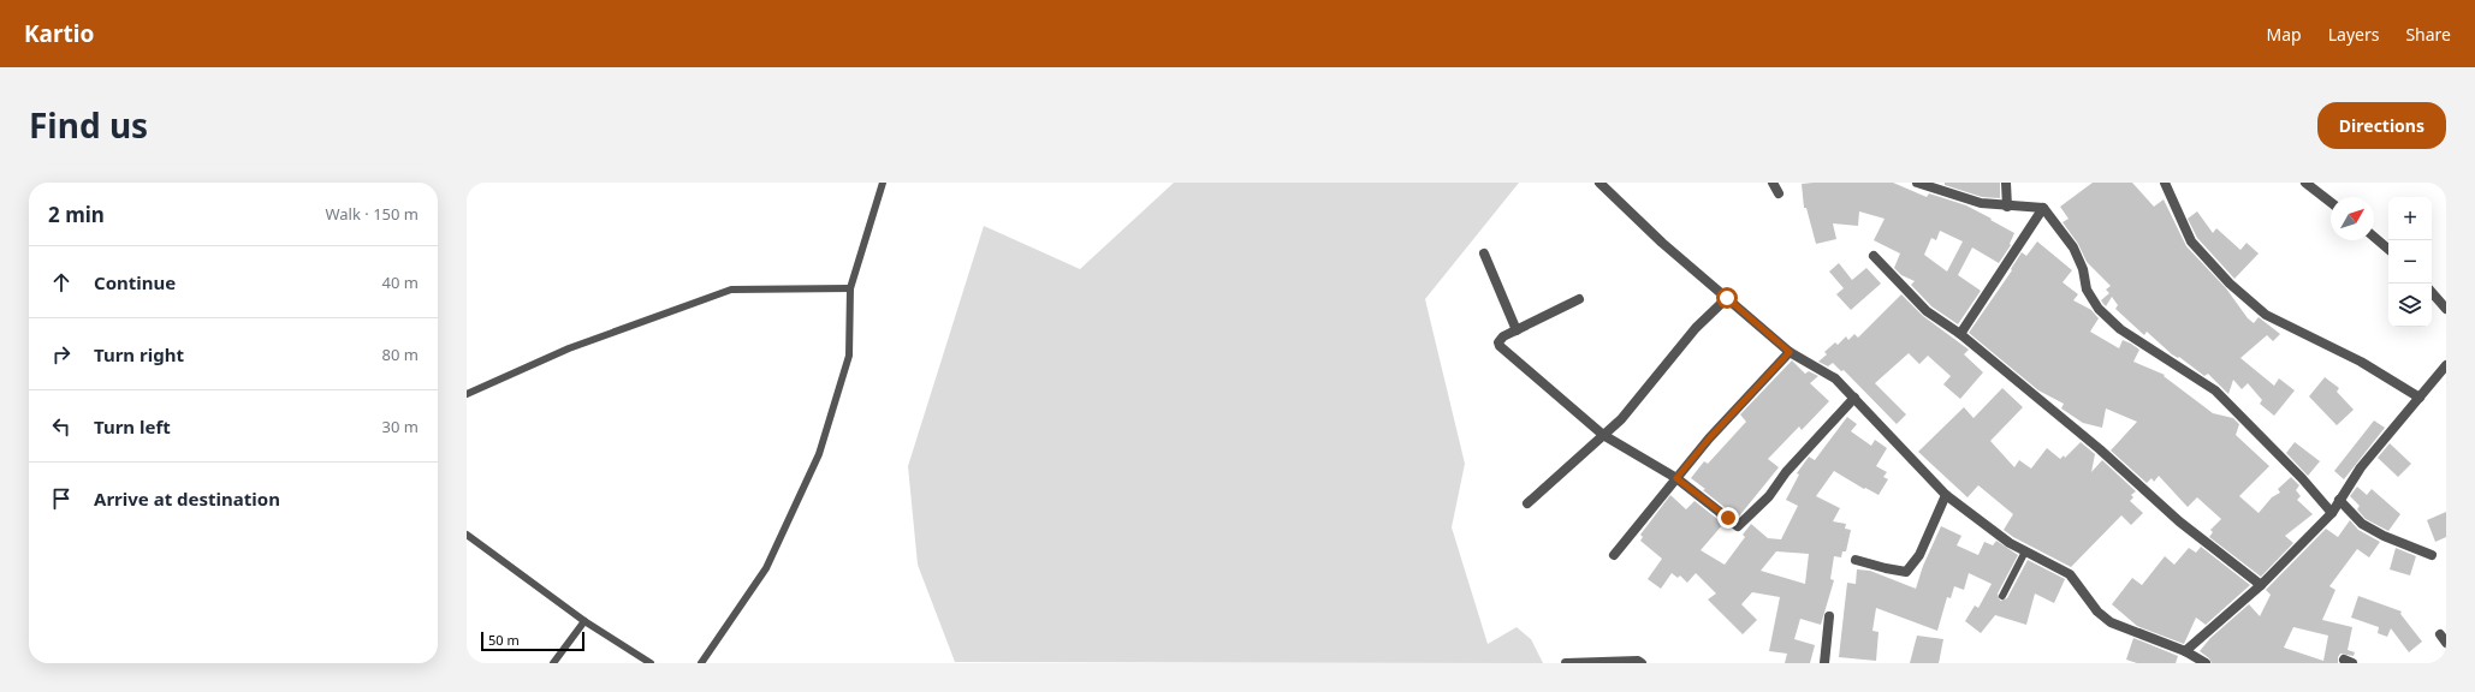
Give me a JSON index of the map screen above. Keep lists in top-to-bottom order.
{
  "scale_bar": "50 m",
  "north": "top right",
  "page": {
    "header": "Kartio",
    "nav": ["Map", "Layers", "Share"],
    "title": "Find us",
    "buttons": "Directions",
    "heading": ["2 min", "Walk · 150 m"],
    "map_buttons": ["+", "−"],
    "list": [
      ["Continue", "40 m"],
      ["Turn right", "80 m"],
      ["Turn left", "30 m"],
      "Arrive at destination"
    ],
    "scale": "50 m"
  }
}
